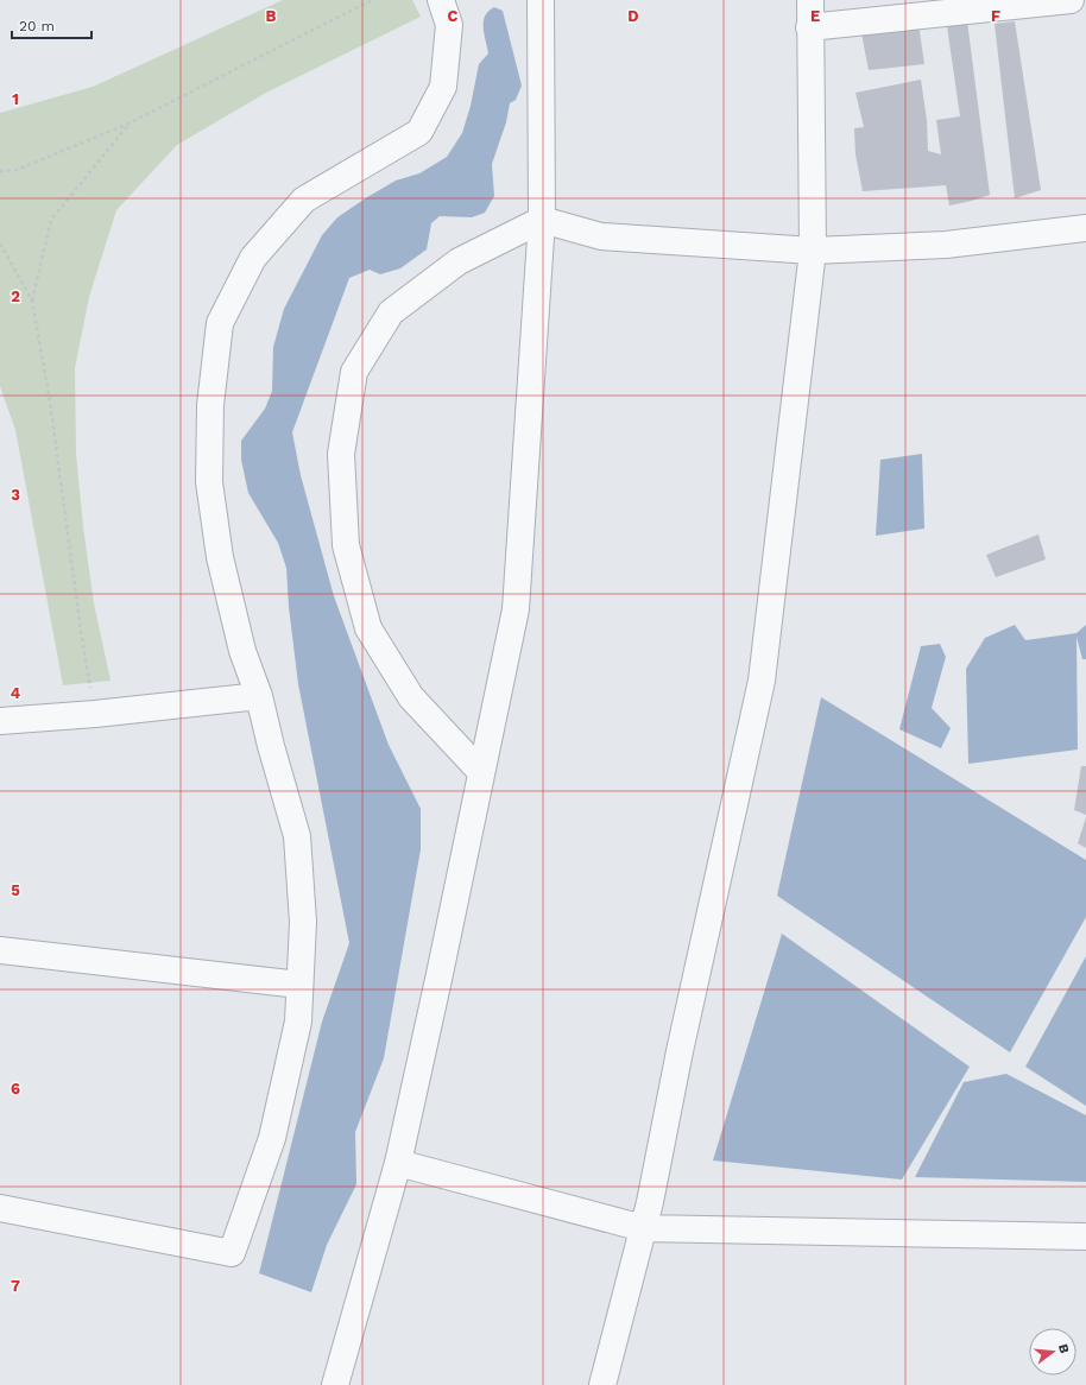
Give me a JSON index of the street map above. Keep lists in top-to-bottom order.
{
  "scale_bar": "20 m",
  "north": "right",
  "grid": {
    "columns": [
      "B",
      "C",
      "D",
      "E",
      "F"
    ],
    "rows": [
      "1",
      "2",
      "3",
      "4",
      "5",
      "6",
      "7"
    ]
  }
}
